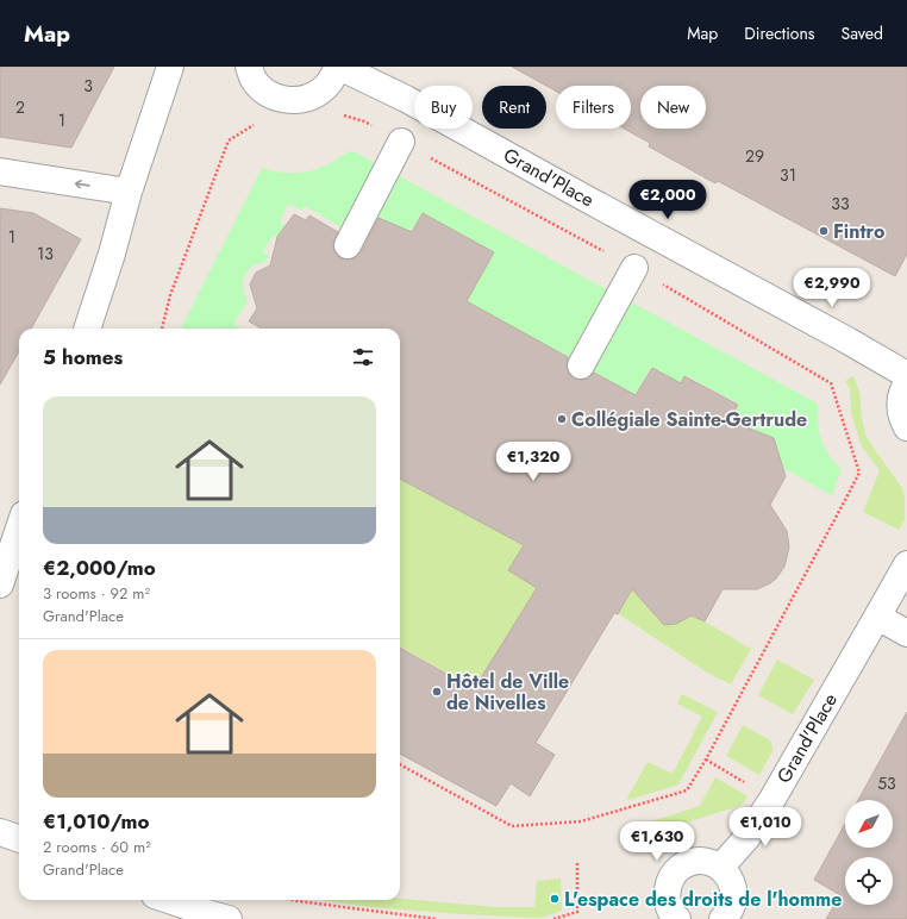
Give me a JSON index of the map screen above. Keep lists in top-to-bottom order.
{
  "streets": {
    "street": ["Grand'Place"]
  },
  "places": [
    "Fintro",
    "Collégiale Sainte-Gertrude",
    "Hôtel de Ville de Nivelles",
    "L'espace des droits de l'homme"
  ],
  "house_numbers": [
    "3",
    "2",
    "1",
    "29",
    "31",
    "33",
    "1",
    "13",
    "53"
  ],
  "north": "bottom left",
  "page": {
    "header": "Map",
    "nav": ["Map", "Directions", "Saved"],
    "chip": [
      "Buy",
      "Rent",
      "Filters",
      "New"
    ],
    "price": [
      "€2,000",
      "€2,990",
      "€1,320",
      "€1,010",
      "€1,630"
    ],
    "heading": "5 homes",
    "list": [
      {
        "name": "€2,000/mo",
        "note": "3 rooms · 92 m² · Grand'Place"
      },
      {
        "name": "€1,010/mo",
        "note": "2 rooms · 60 m² · Grand'Place"
      }
    ]
  }
}
